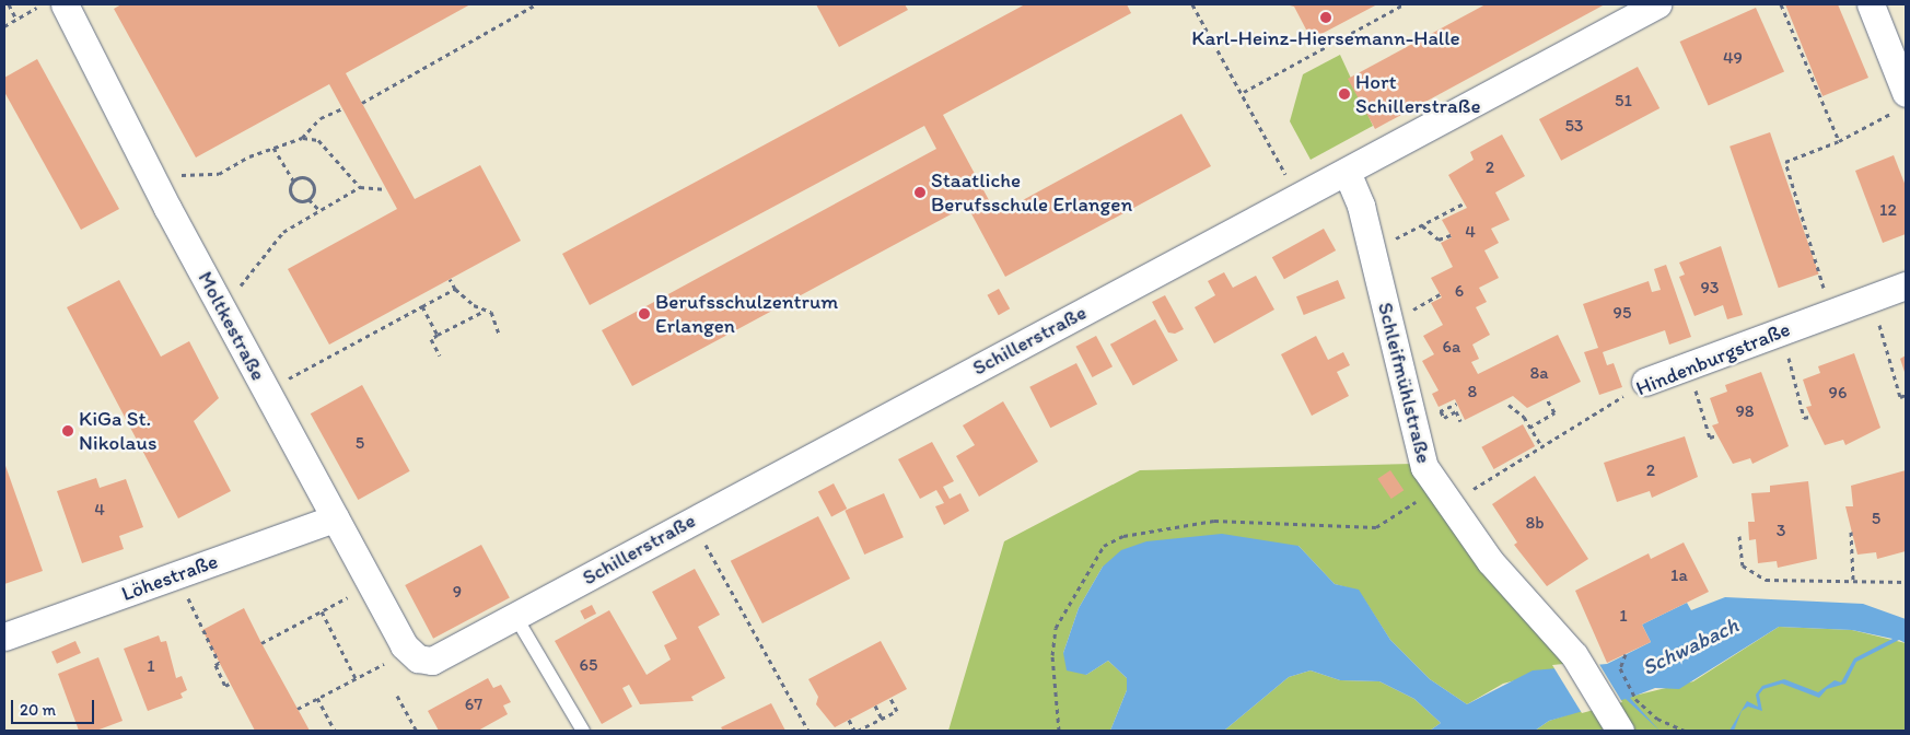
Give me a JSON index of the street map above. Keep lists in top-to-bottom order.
{
  "streets": {
    "street": [
      "Moltkestraße",
      "Schillerstraße",
      "Hindenburgstraße",
      "Schleifmühlstraße",
      "Löhestraße"
    ]
  },
  "crossings": [
    ["Moltkestraße", "Schillerstraße"],
    ["Moltkestraße", "Löhestraße"],
    ["Schillerstraße", "Schleifmühlstraße"],
    ["Hindenburgstraße", "Schleifmühlstraße"]
  ],
  "water": ["Schwabach"],
  "places": [
    "Karl-Heinz-Hiersemann-Halle",
    "Hort Schillerstraße",
    "Staatliche Berufsschule Erlangen",
    "Berufsschulzentrum Erlangen",
    "KiGa St. Nikolaus"
  ],
  "house_numbers": [
    "49",
    "51",
    "53",
    "2",
    "12",
    "4",
    "93",
    "6",
    "95",
    "6a",
    "8a",
    "8",
    "96",
    "98",
    "5",
    "2",
    "4",
    "5",
    "8b",
    "3",
    "1a",
    "9",
    "1",
    "65",
    "1",
    "67"
  ],
  "scale_bar": "20 m"
}
